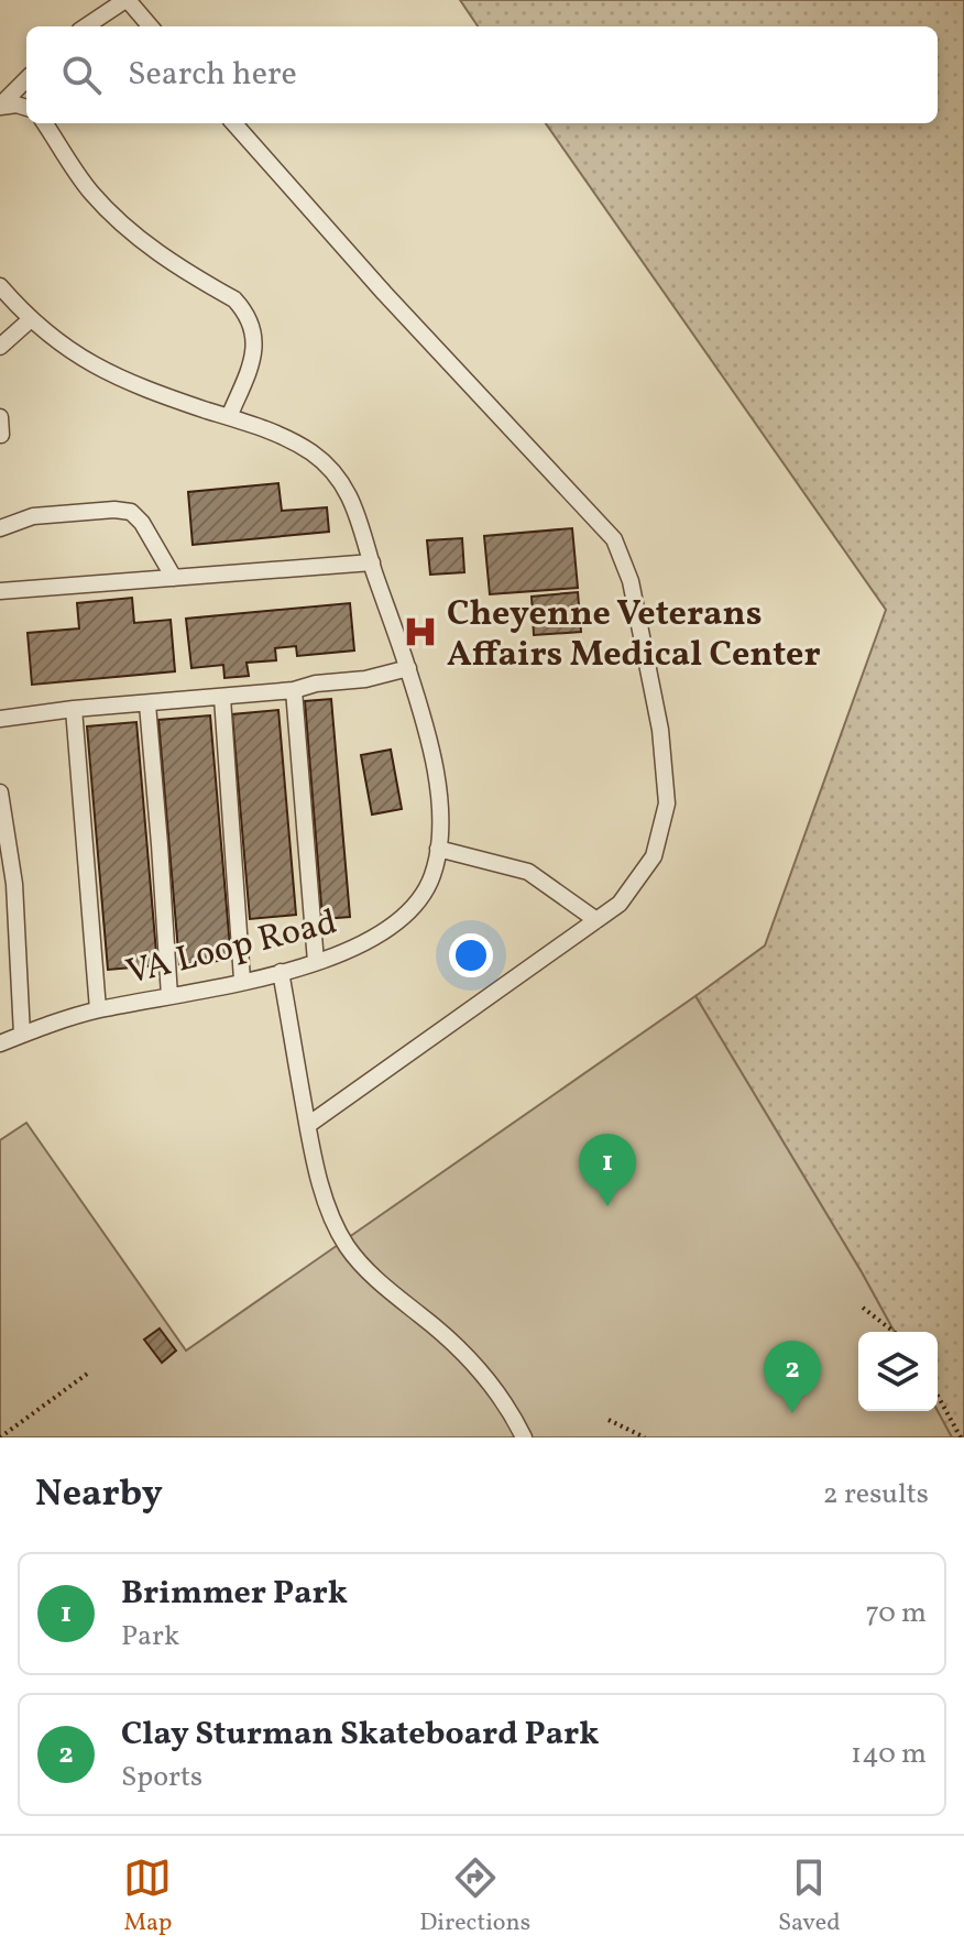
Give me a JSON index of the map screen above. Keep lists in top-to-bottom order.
{
  "streets": {
    "lane": ["VA Loop Road"]
  },
  "places": {
    "hospital": ["Cheyenne Veterans Affairs Medical Center"]
  },
  "page": {
    "search": "Search here",
    "pins": ["1", "2"],
    "heading": ["Nearby", "2 results"],
    "list": [
      {
        "mark": "1",
        "name": "Brimmer Park",
        "note": "Park",
        "value": "70 m"
      },
      {
        "mark": "2",
        "name": "Clay Sturman Skateboard Park",
        "note": "Sports",
        "value": "140 m"
      }
    ],
    "nav": ["Map", "Directions", "Saved"]
  }
}
